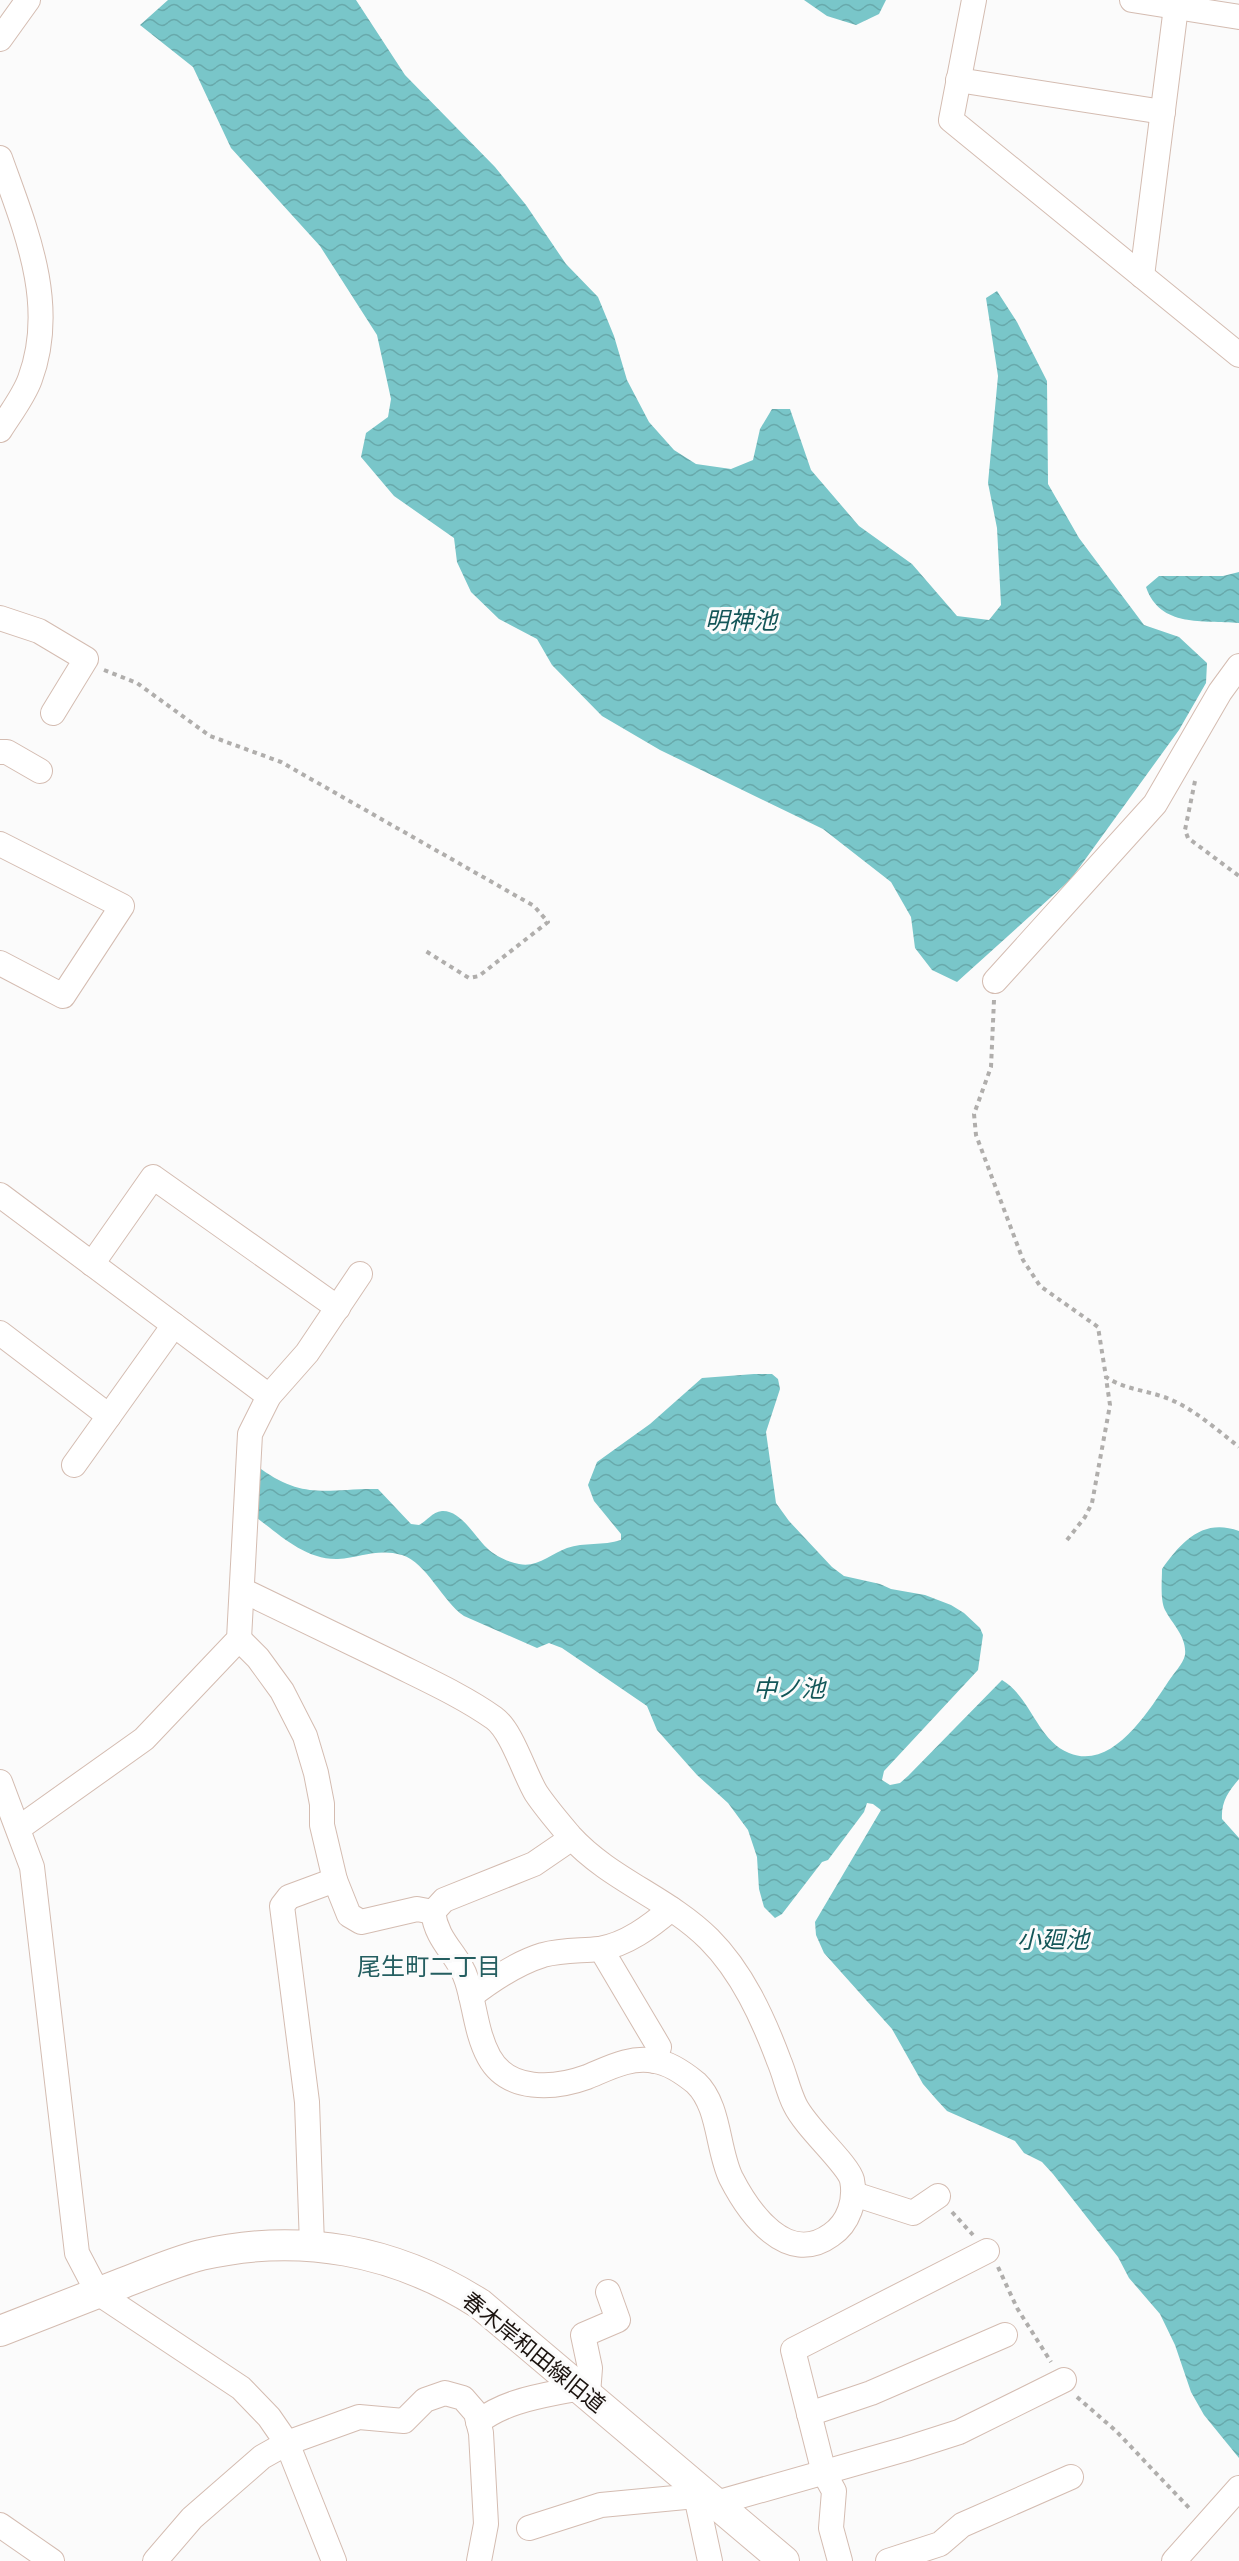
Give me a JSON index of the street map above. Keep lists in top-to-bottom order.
{
  "streets": {
    "street": ["春木岸和田線旧道"]
  },
  "districts": ["尾生町二丁目"],
  "water": ["明神池", "中ノ池", "小廻池"]
}
